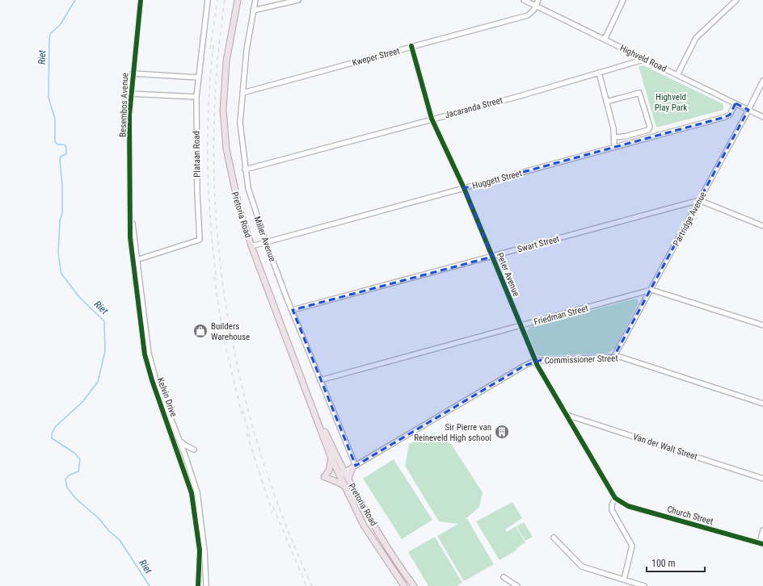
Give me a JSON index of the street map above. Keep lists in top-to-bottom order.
{
  "streets": {
    "main road": ["Pretoria Road"],
    "street": [
      "Kweper Street",
      "Highveld Road",
      "Besembos Avenue",
      "Jacaranda Street",
      "Plataan Road",
      "Huggett Street",
      "Partridge Avenue",
      "Miller Avenue",
      "Swart Street",
      "Peter Avenue",
      "Friedman Street",
      "Commissioner Street",
      "Kelvin Drive",
      "Van der Walt Street",
      "Church Street"
    ]
  },
  "crossings": [
    ["Kweper Street", "Highveld Road"],
    ["Kweper Street", "Miller Avenue"],
    ["Kweper Street", "Peter Avenue"],
    ["Highveld Road", "Jacaranda Street"],
    ["Highveld Road", "Huggett Street"],
    ["Highveld Road", "Partridge Avenue"],
    ["Besembos Avenue", "Kelvin Drive"],
    ["Jacaranda Street", "Miller Avenue"],
    ["Jacaranda Street", "Peter Avenue"],
    ["Plataan Road", "Kelvin Drive"],
    ["Huggett Street", "Pretoria Road"],
    ["Huggett Street", "Miller Avenue"],
    ["Huggett Street", "Peter Avenue"],
    ["Pretoria Road", "Commissioner Street"],
    ["Partridge Avenue", "Swart Street"],
    ["Partridge Avenue", "Friedman Street"],
    ["Partridge Avenue", "Commissioner Street"],
    ["Miller Avenue", "Swart Street"],
    ["Miller Avenue", "Friedman Street"],
    ["Miller Avenue", "Commissioner Street"],
    ["Swart Street", "Peter Avenue"],
    ["Peter Avenue", "Friedman Street"],
    ["Peter Avenue", "Commissioner Street"],
    ["Peter Avenue", "Van der Walt Street"],
    ["Peter Avenue", "Church Street"]
  ],
  "water": ["Riet"],
  "parks": ["Highveld Play Park"],
  "places": {
    "shop": ["Builders Warehouse"],
    "building": ["Sir Pierre van Reineveld High school"]
  },
  "scale_bar": "100 m"
}
